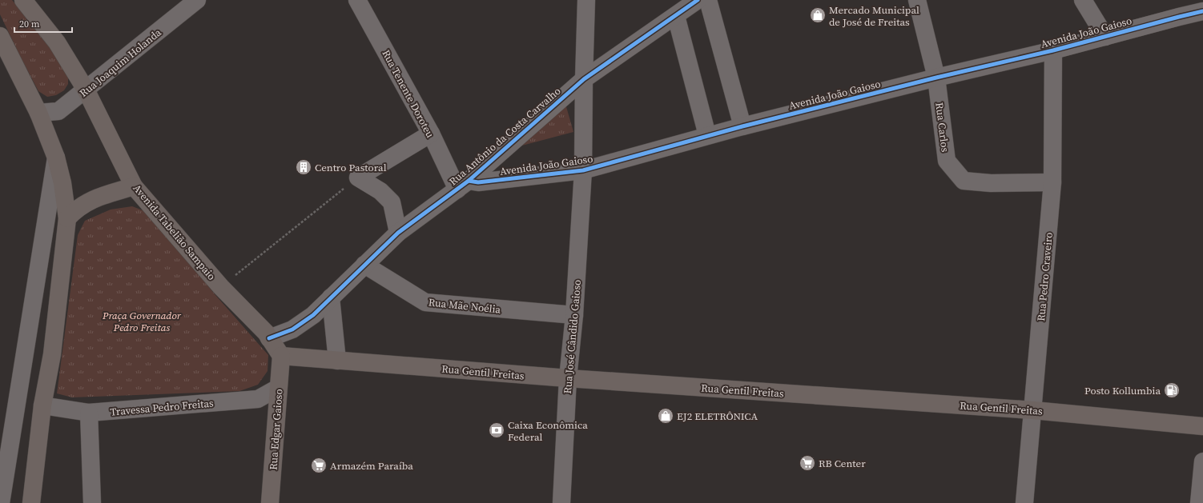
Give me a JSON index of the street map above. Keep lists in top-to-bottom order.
{
  "streets": {
    "main road": ["Avenida Tabelião Sampaio", "Rua Gentil Freitas", "Rua Edgar Gaioso"],
    "street": [
      "Avenida João Gaioso",
      "Rua Joaquim Holanda",
      "Rua Tenente Doroteu",
      "Rua Carlos",
      "Rua Antônio da Costa Carvalho",
      "Rua Pedro Craveiro",
      "Rua Mãe Noélia",
      "Rua José Cândido Gaioso",
      "Travessa Pedro Freitas"
    ]
  },
  "crossings": [
    ["Avenida João Gaioso", "Rua Tenente Doroteu"],
    ["Avenida João Gaioso", "Rua Carlos"],
    ["Avenida João Gaioso", "Rua Antônio da Costa Carvalho"],
    ["Avenida João Gaioso", "Rua Pedro Craveiro"],
    ["Avenida João Gaioso", "Rua José Cândido Gaioso"],
    ["Rua Joaquim Holanda", "Avenida Tabelião Sampaio"],
    ["Rua Tenente Doroteu", "Rua Antônio da Costa Carvalho"],
    ["Rua Carlos", "Rua Pedro Craveiro"],
    ["Rua Antônio da Costa Carvalho", "Avenida Tabelião Sampaio"],
    ["Rua Antônio da Costa Carvalho", "Rua Mãe Noélia"],
    ["Rua Antônio da Costa Carvalho", "Rua José Cândido Gaioso"],
    ["Avenida Tabelião Sampaio", "Rua Gentil Freitas"],
    ["Avenida Tabelião Sampaio", "Rua Edgar Gaioso"],
    ["Rua Pedro Craveiro", "Rua Gentil Freitas"],
    ["Rua Mãe Noélia", "Rua José Cândido Gaioso"],
    ["Rua José Cândido Gaioso", "Rua Gentil Freitas"],
    ["Rua Gentil Freitas", "Rua Edgar Gaioso"],
    ["Travessa Pedro Freitas", "Rua Edgar Gaioso"]
  ],
  "parks": ["Praça Governador Pedro Freitas"],
  "places": {
    "shop": ["Mercado Municipal de José de Freitas", "EJ2 ELETRÔNICA"],
    "building": ["Centro Pastoral"],
    "fuel station": ["Posto Kollumbia"],
    "bank": ["Caixa Econômica Federal"],
    "supermarket": ["RB Center", "Armazém Paraíba"]
  },
  "scale_bar": "20 m"
}
